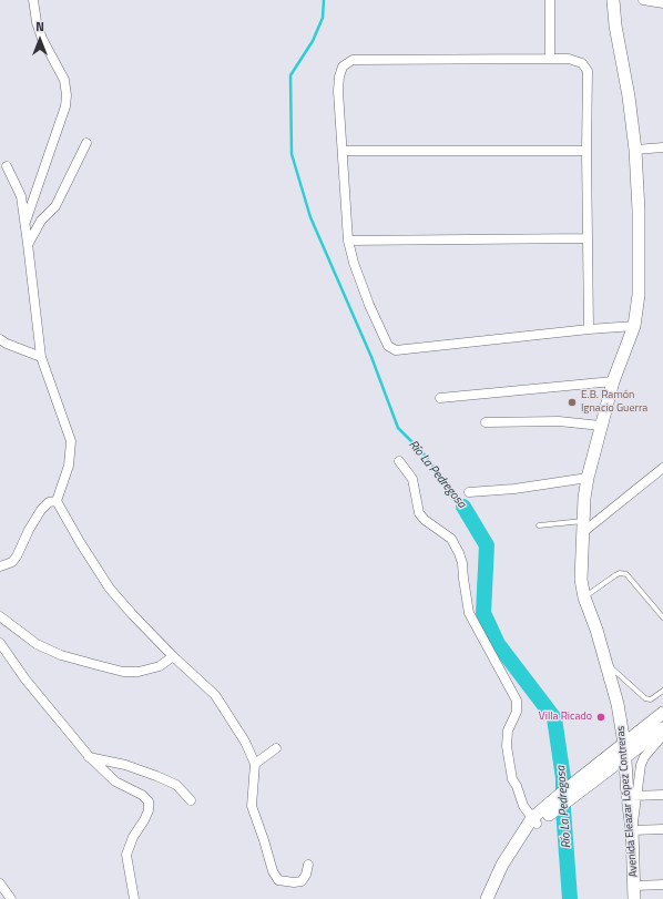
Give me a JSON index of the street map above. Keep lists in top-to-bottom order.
{
  "streets": {
    "street": ["Avenida Eleazar López Contreras"]
  },
  "water": ["Río La Pedregosa"],
  "places": ["E.B. Ramón Ignacio Guerra", "Villa Ricado"],
  "north": "top"
}
